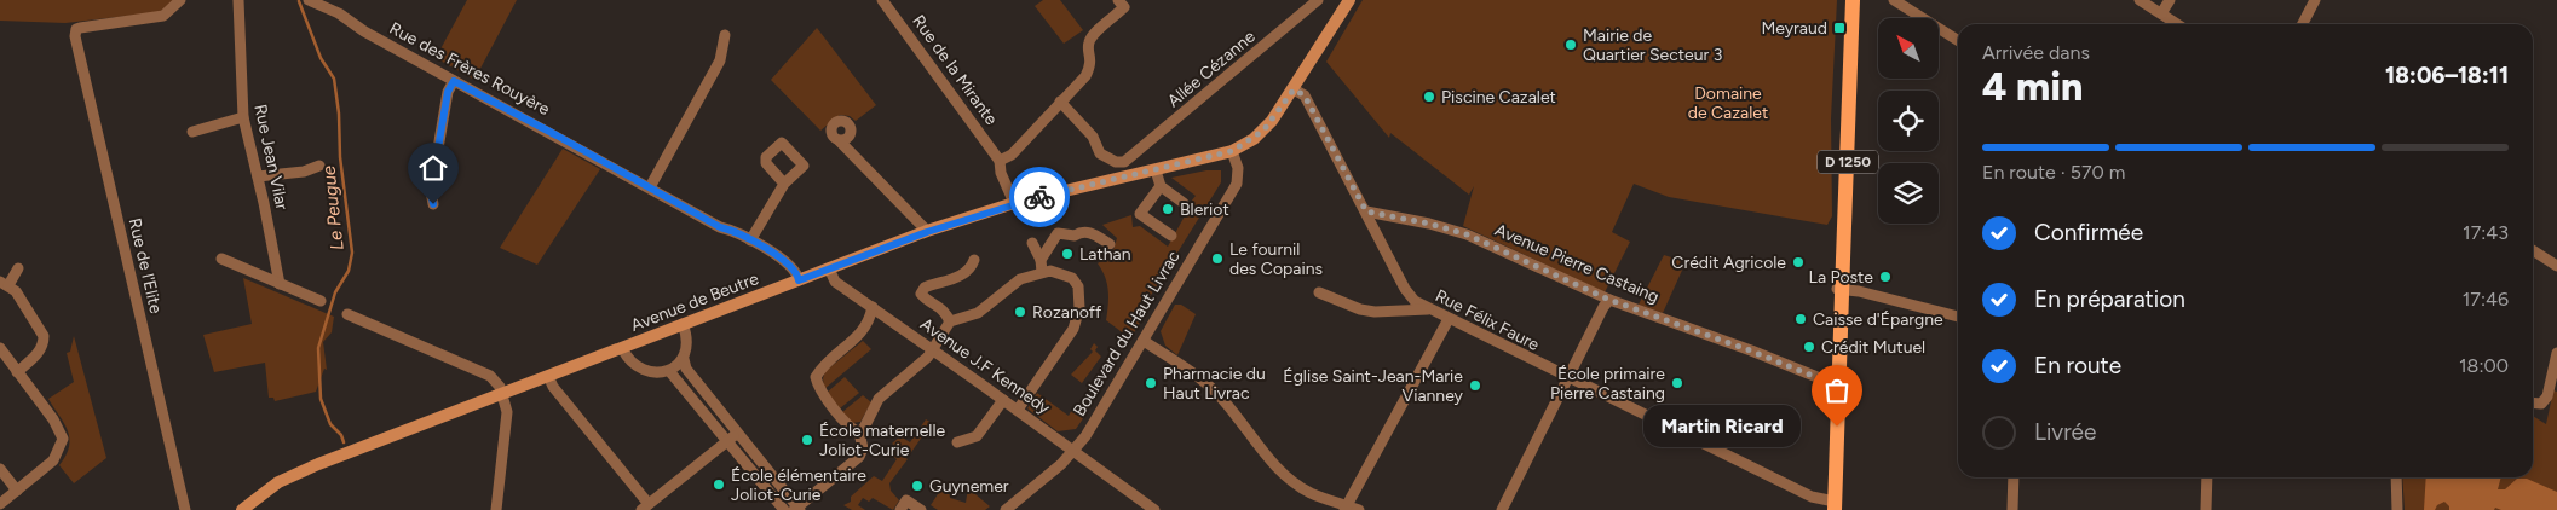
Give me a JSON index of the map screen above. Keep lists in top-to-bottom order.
{
  "streets": {
    "main road": ["D 1250"],
    "street": [
      "Rue des Frères Rouyère",
      "Allée Cézanne",
      "Rue de la Mirante",
      "Rue Jean Vilar",
      "Avenue Pierre Castaing",
      "Rue de l'Elite",
      "Avenue de Beutre",
      "Rue Félix Faure",
      "Boulevard du Haut Livrac",
      "Avenue J.F Kennedy"
    ]
  },
  "crossings": [
    ["Rue des Frères Rouyère", "Avenue de Beutre"],
    ["Rue de la Mirante", "Avenue de Beutre"],
    ["D 1250", "Avenue Pierre Castaing"],
    ["D 1250", "Rue Félix Faure"],
    ["Avenue Pierre Castaing", "Rue Félix Faure"],
    ["Avenue de Beutre", "Rue Félix Faure"],
    ["Avenue de Beutre", "Boulevard du Haut Livrac"],
    ["Avenue de Beutre", "Avenue J.F Kennedy"],
    ["Boulevard du Haut Livrac", "Avenue J.F Kennedy"]
  ],
  "water": ["Le Peugue"],
  "parks": ["Domaine de Cazalet"],
  "places": {
    "transit": ["Meyraud"],
    "other": [
      "Mairie de Quartier Secteur 3",
      "Piscine Cazalet",
      "Bleriot",
      "Lathan",
      "Le fournil des Copains",
      "Crédit Agricole",
      "La Poste",
      "Rozanoff",
      "Caisse d'Épargne",
      "Crédit Mutuel",
      "Pharmacie du Haut Livrac",
      "École primaire Pierre Castaing",
      "Église Saint-Jean-Marie Vianney",
      "Martin Ricard",
      "École maternelle Joliot-Curie",
      "École élémentaire Joliot-Curie",
      "Guynemer"
    ]
  },
  "north": "top left",
  "page": {
    "heading": ["4 min", "Arrivée dans", "18:06–18:11"],
    "bar": "En route · 570 m",
    "list": [
      ["Confirmée", "17:43"],
      ["En préparation", "17:46"],
      ["En route", "18:00"],
      "Livrée"
    ],
    "bubble": "Martin Ricard"
  }
}
